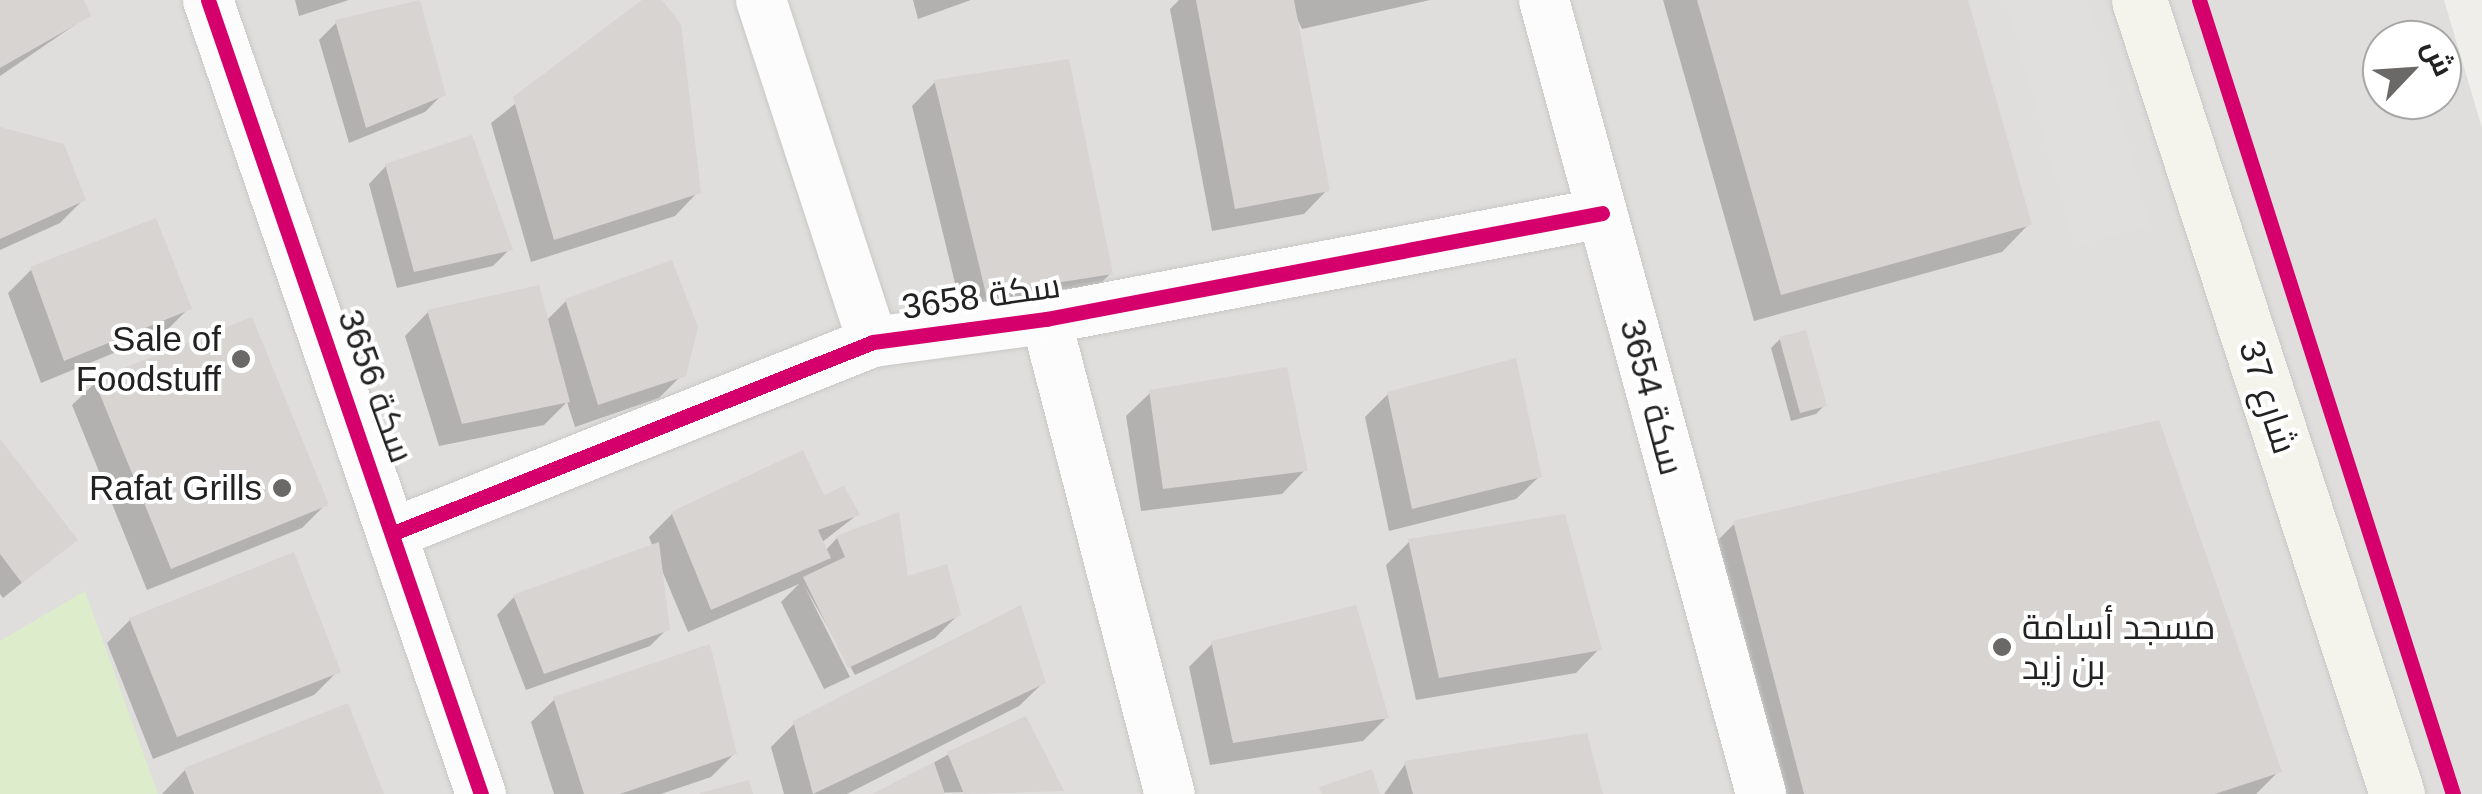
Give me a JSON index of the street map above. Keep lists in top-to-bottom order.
{
  "streets": {
    "street": [
      "سكة 3658",
      "سكة 3656",
      "سكة 3654",
      "شارع 37"
    ]
  },
  "crossings": [
    ["سكة 3658", "سكة 3656"],
    ["سكة 3658", "سكة 3654"]
  ],
  "places": ["Sale of Foodstuff", "Rafat Grills", "مسجد أسامة بن زيد"],
  "north": "top right"
}
